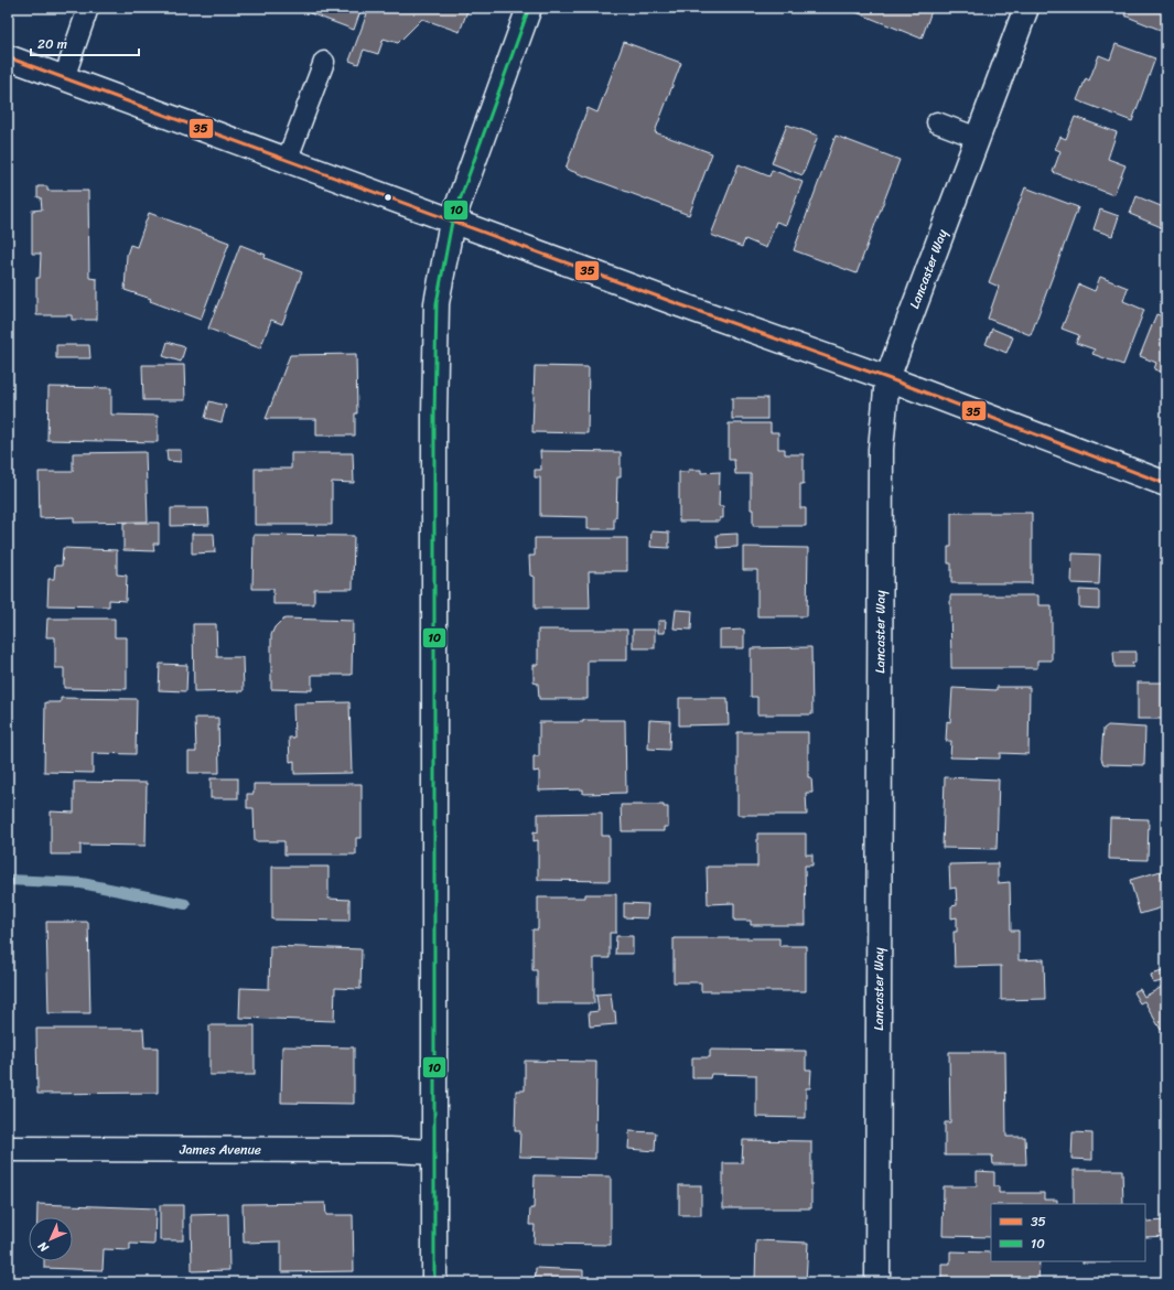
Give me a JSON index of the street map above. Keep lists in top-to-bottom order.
{
  "streets": {
    "main road": ["Lancaster Way", "James Avenue"]
  },
  "lines": ["transit line 10", "transit line 35"],
  "legend": ["35", "10"],
  "scale_bar": "20 m",
  "north": "bottom left"
}
